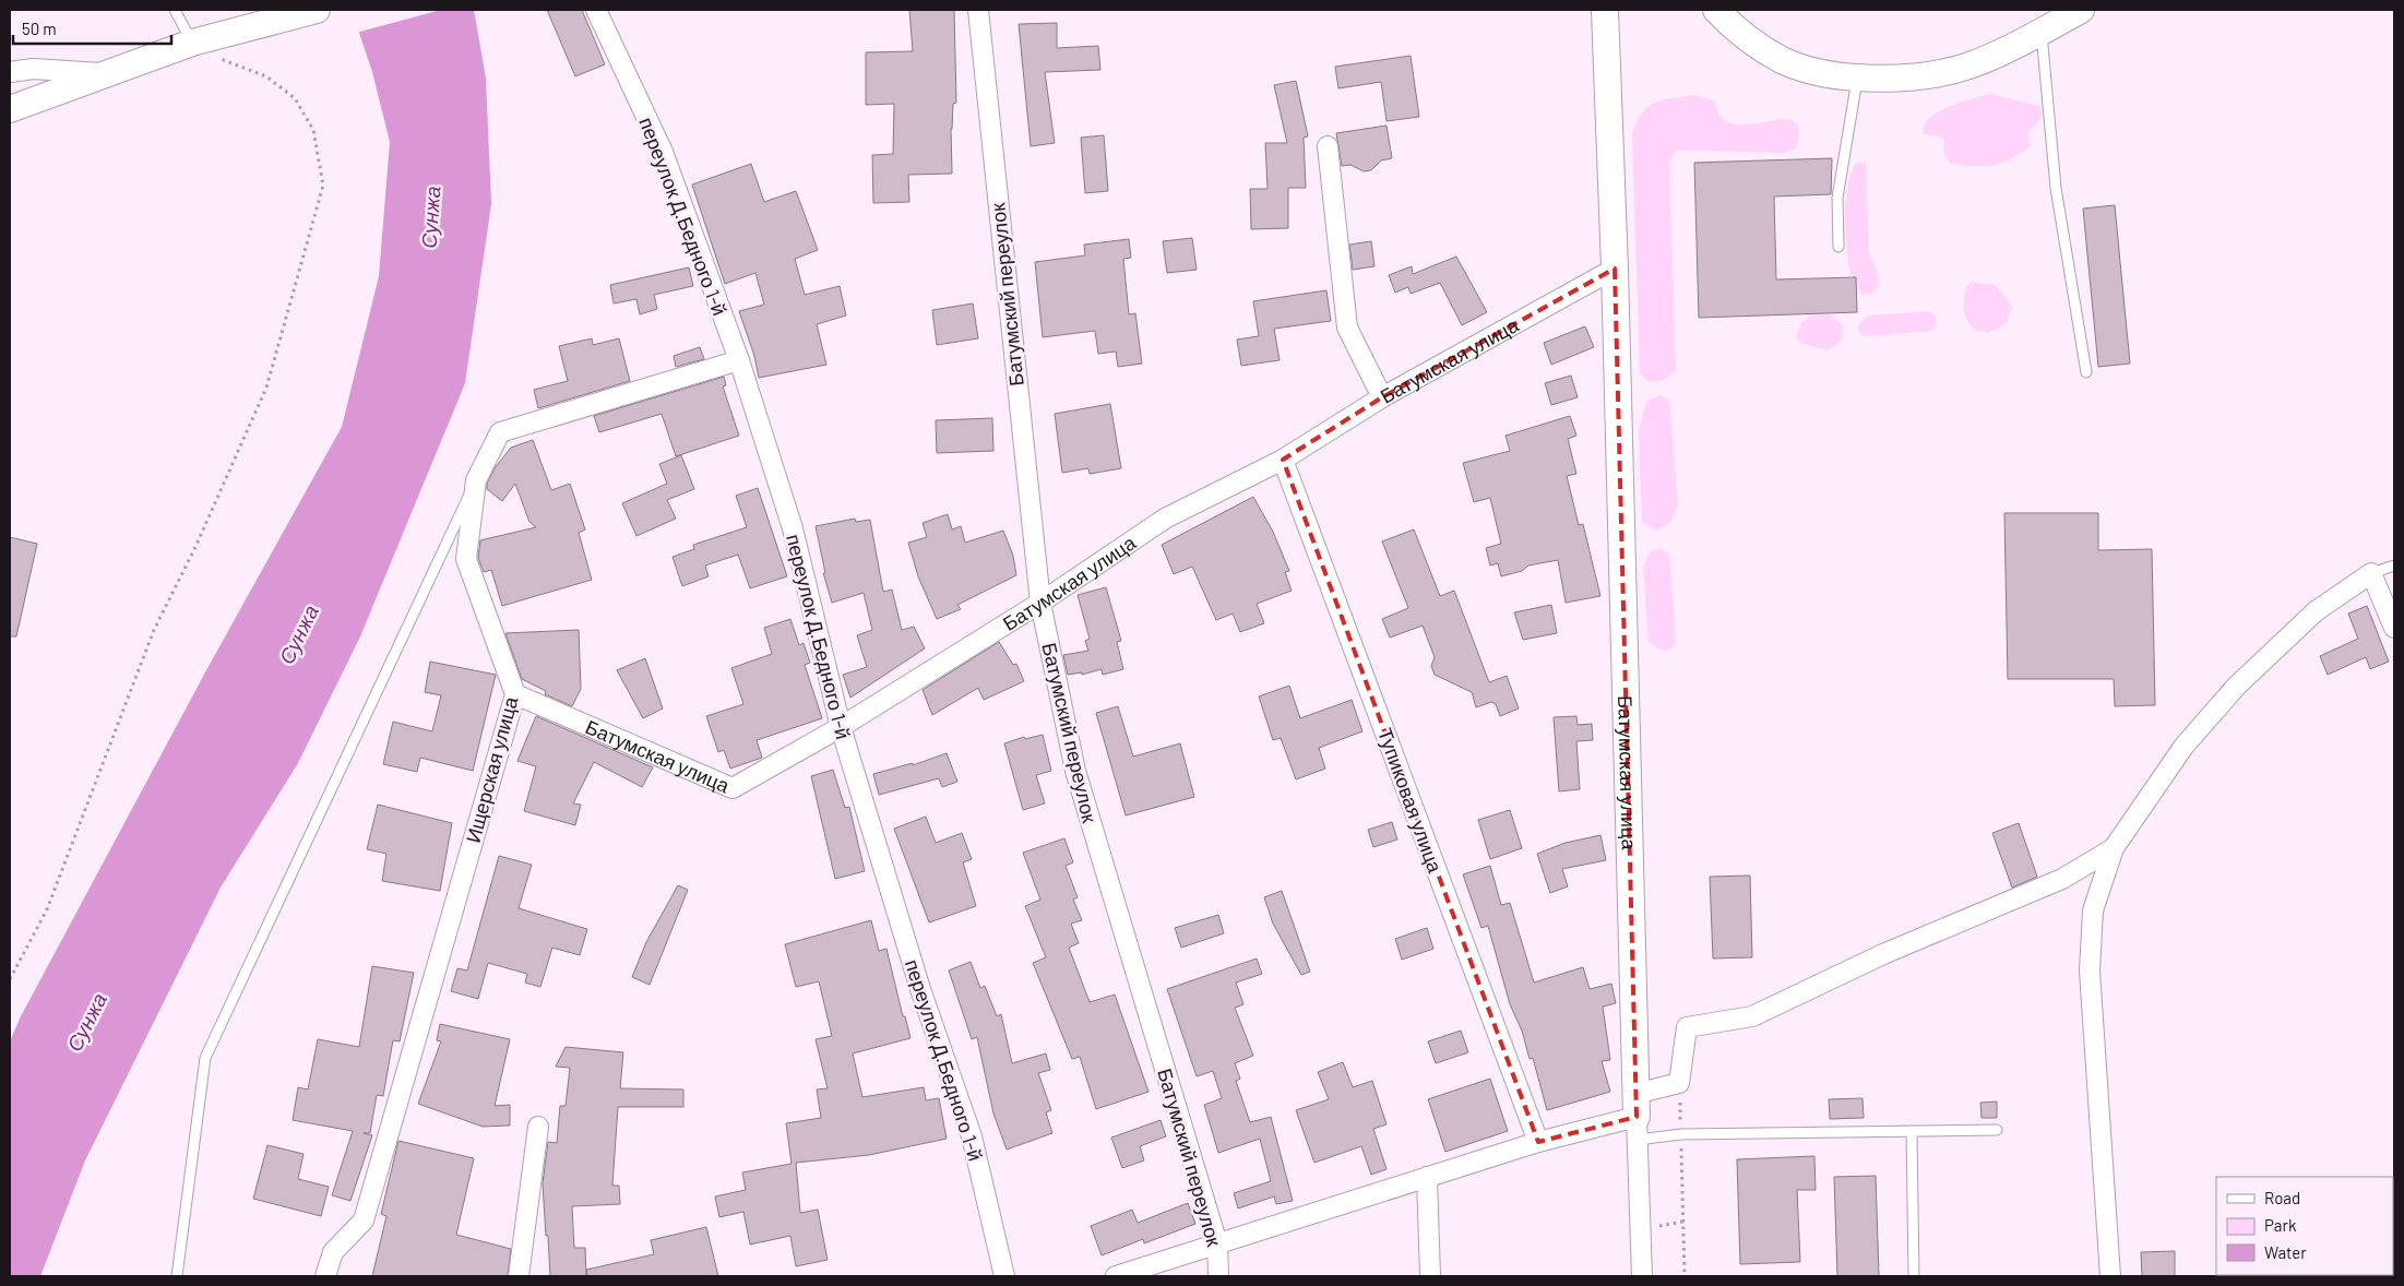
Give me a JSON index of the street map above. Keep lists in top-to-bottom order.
{
  "streets": {
    "street": [
      "переулок Д.Бедного 1-й",
      "Батумский переулок",
      "Батумская улица",
      "Ищерская улица",
      "Тупиковая улица"
    ]
  },
  "crossings": [
    ["переулок Д.Бедного 1-й", "Батумская улица"],
    ["переулок Д.Бедного 1-й", "Ищерская улица"],
    ["Батумский переулок", "Батумская улица"],
    ["Батумская улица", "Ищерская улица"],
    ["Батумская улица", "Тупиковая улица"]
  ],
  "water": ["Сунжа"],
  "legend": ["Road", "Park", "Water"],
  "scale_bar": "50 m"
}
